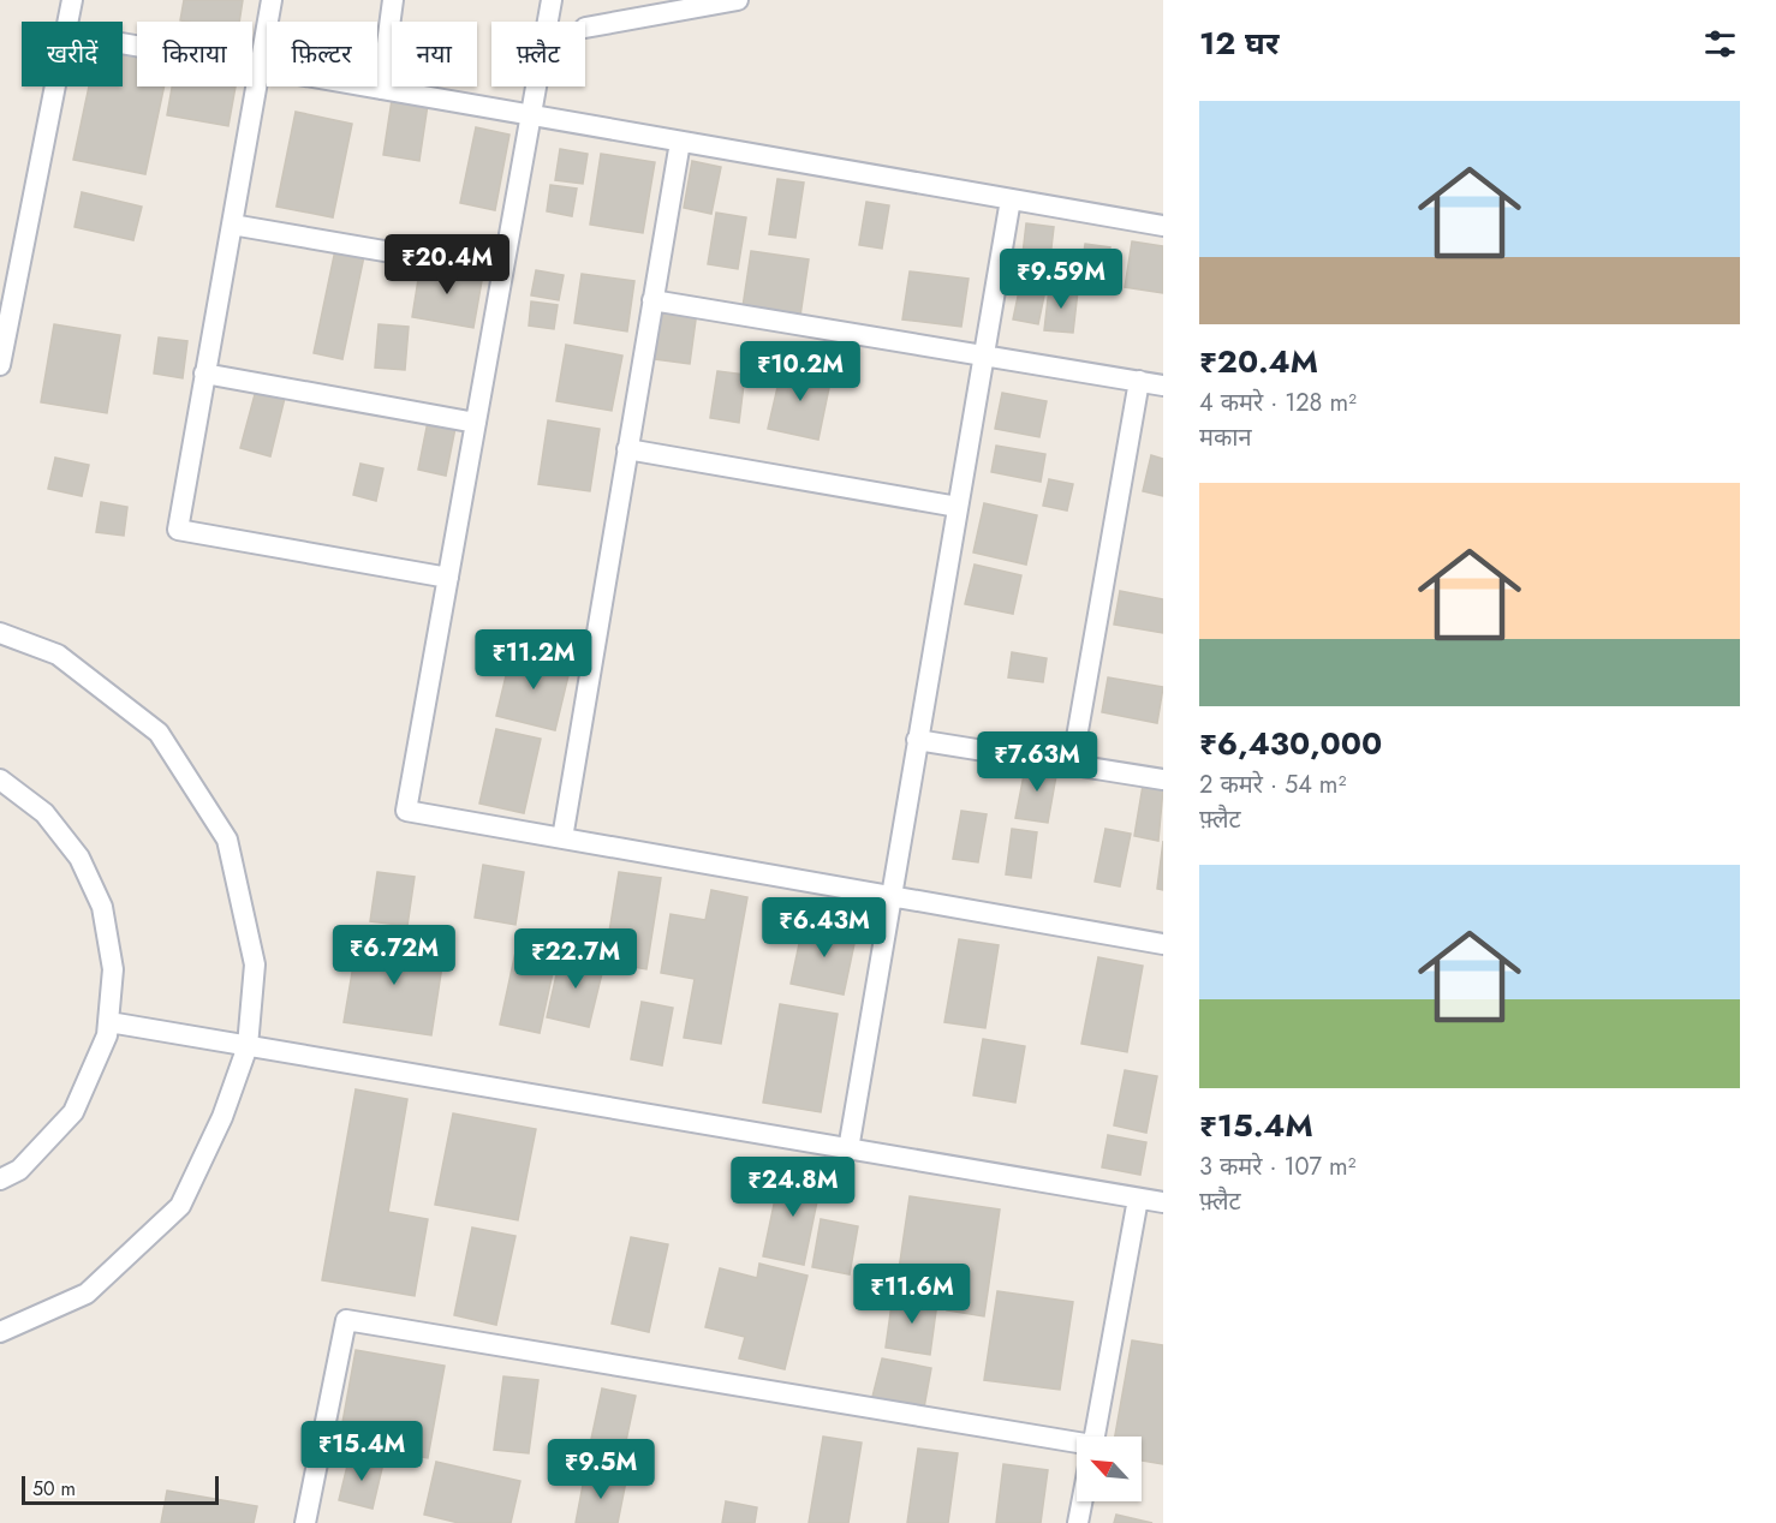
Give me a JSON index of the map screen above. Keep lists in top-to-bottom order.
{
  "scale_bar": "50 m",
  "north": "top left",
  "page": {
    "heading": "12 घर",
    "chip": [
      "खरीदें",
      "किराया",
      "फ़िल्टर",
      "नया",
      "फ़्लैट"
    ],
    "list": [
      {
        "name": "₹20.4M",
        "note": "4 कमरे · 128 m² · मकान"
      },
      {
        "name": "₹6,430,000",
        "note": "2 कमरे · 54 m² · फ़्लैट"
      },
      {
        "name": "₹15.4M",
        "note": "3 कमरे · 107 m² · फ़्लैट"
      }
    ],
    "price": [
      "₹20.4M",
      "₹9.59M",
      "₹10.2M",
      "₹11.2M",
      "₹7.63M",
      "₹6.43M",
      "₹6.72M",
      "₹22.7M",
      "₹24.8M",
      "₹11.6M",
      "₹15.4M",
      "₹9.5M"
    ],
    "scale": "50 m"
  }
}
